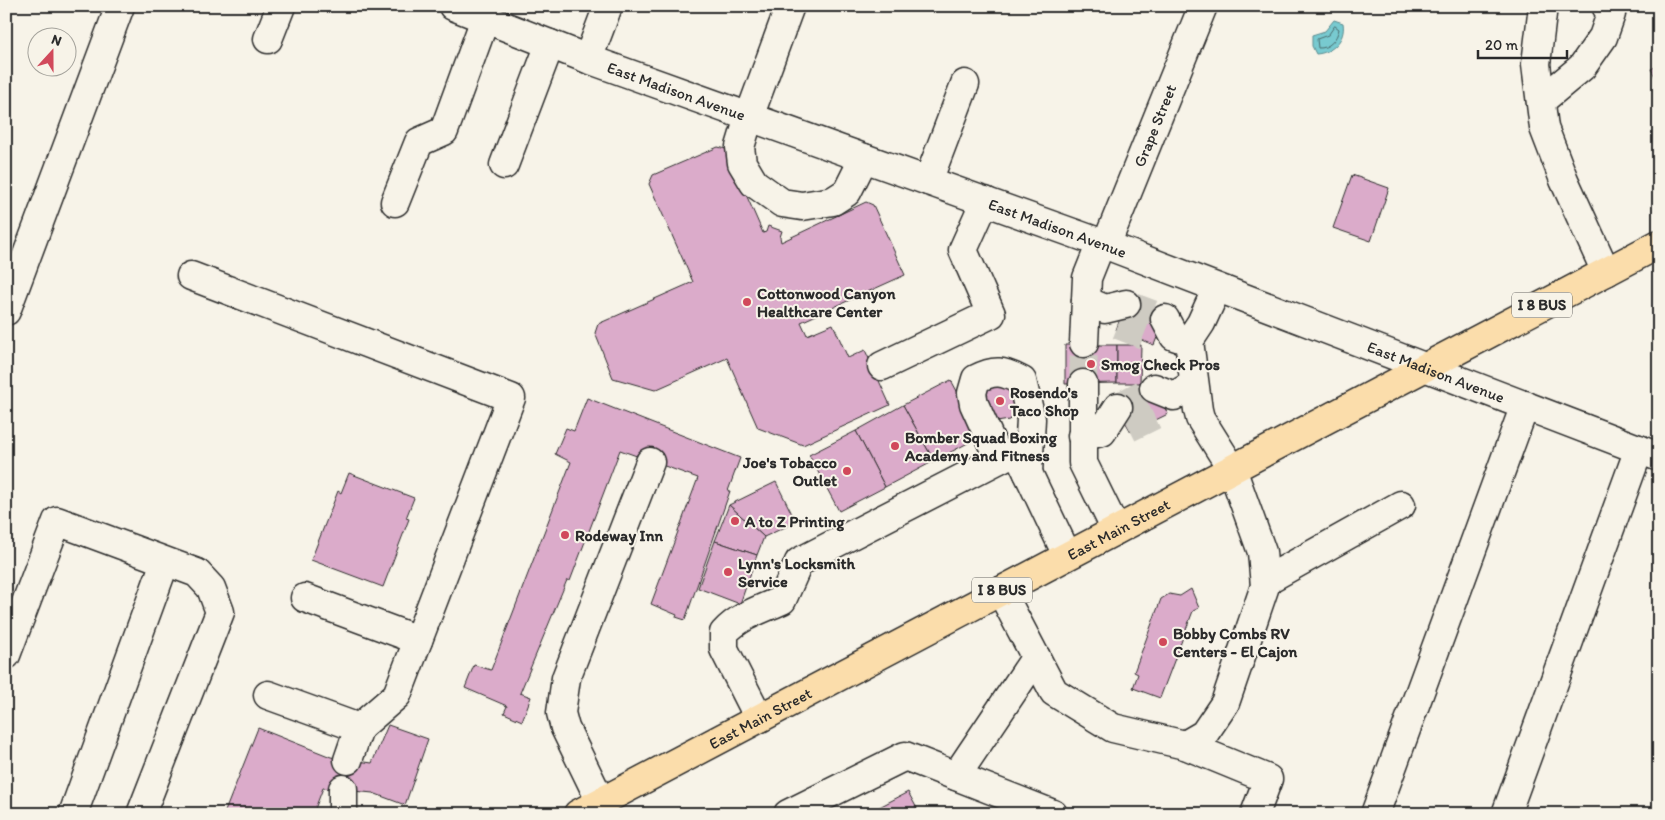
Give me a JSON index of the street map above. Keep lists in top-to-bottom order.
{
  "streets": {
    "main road": ["I 8 BUS", "East Main Street"],
    "street": ["East Madison Avenue", "Grape Street"]
  },
  "crossings": [
    ["East Madison Avenue", "Grape Street"],
    ["East Madison Avenue", "East Main Street"]
  ],
  "places": [
    "Cottonwood Canyon Healthcare Center",
    "Smog Check Pros",
    "Rosendo's Taco Shop",
    "Bomber Squad Boxing Academy and Fitness",
    "Joe's Tobacco Outlet",
    "A to Z Printing",
    "Rodeway Inn",
    "Lynn's Locksmith Service",
    "Bobby Combs RV Centers - El Cajon"
  ],
  "scale_bar": "20 m",
  "north": "top"
}
